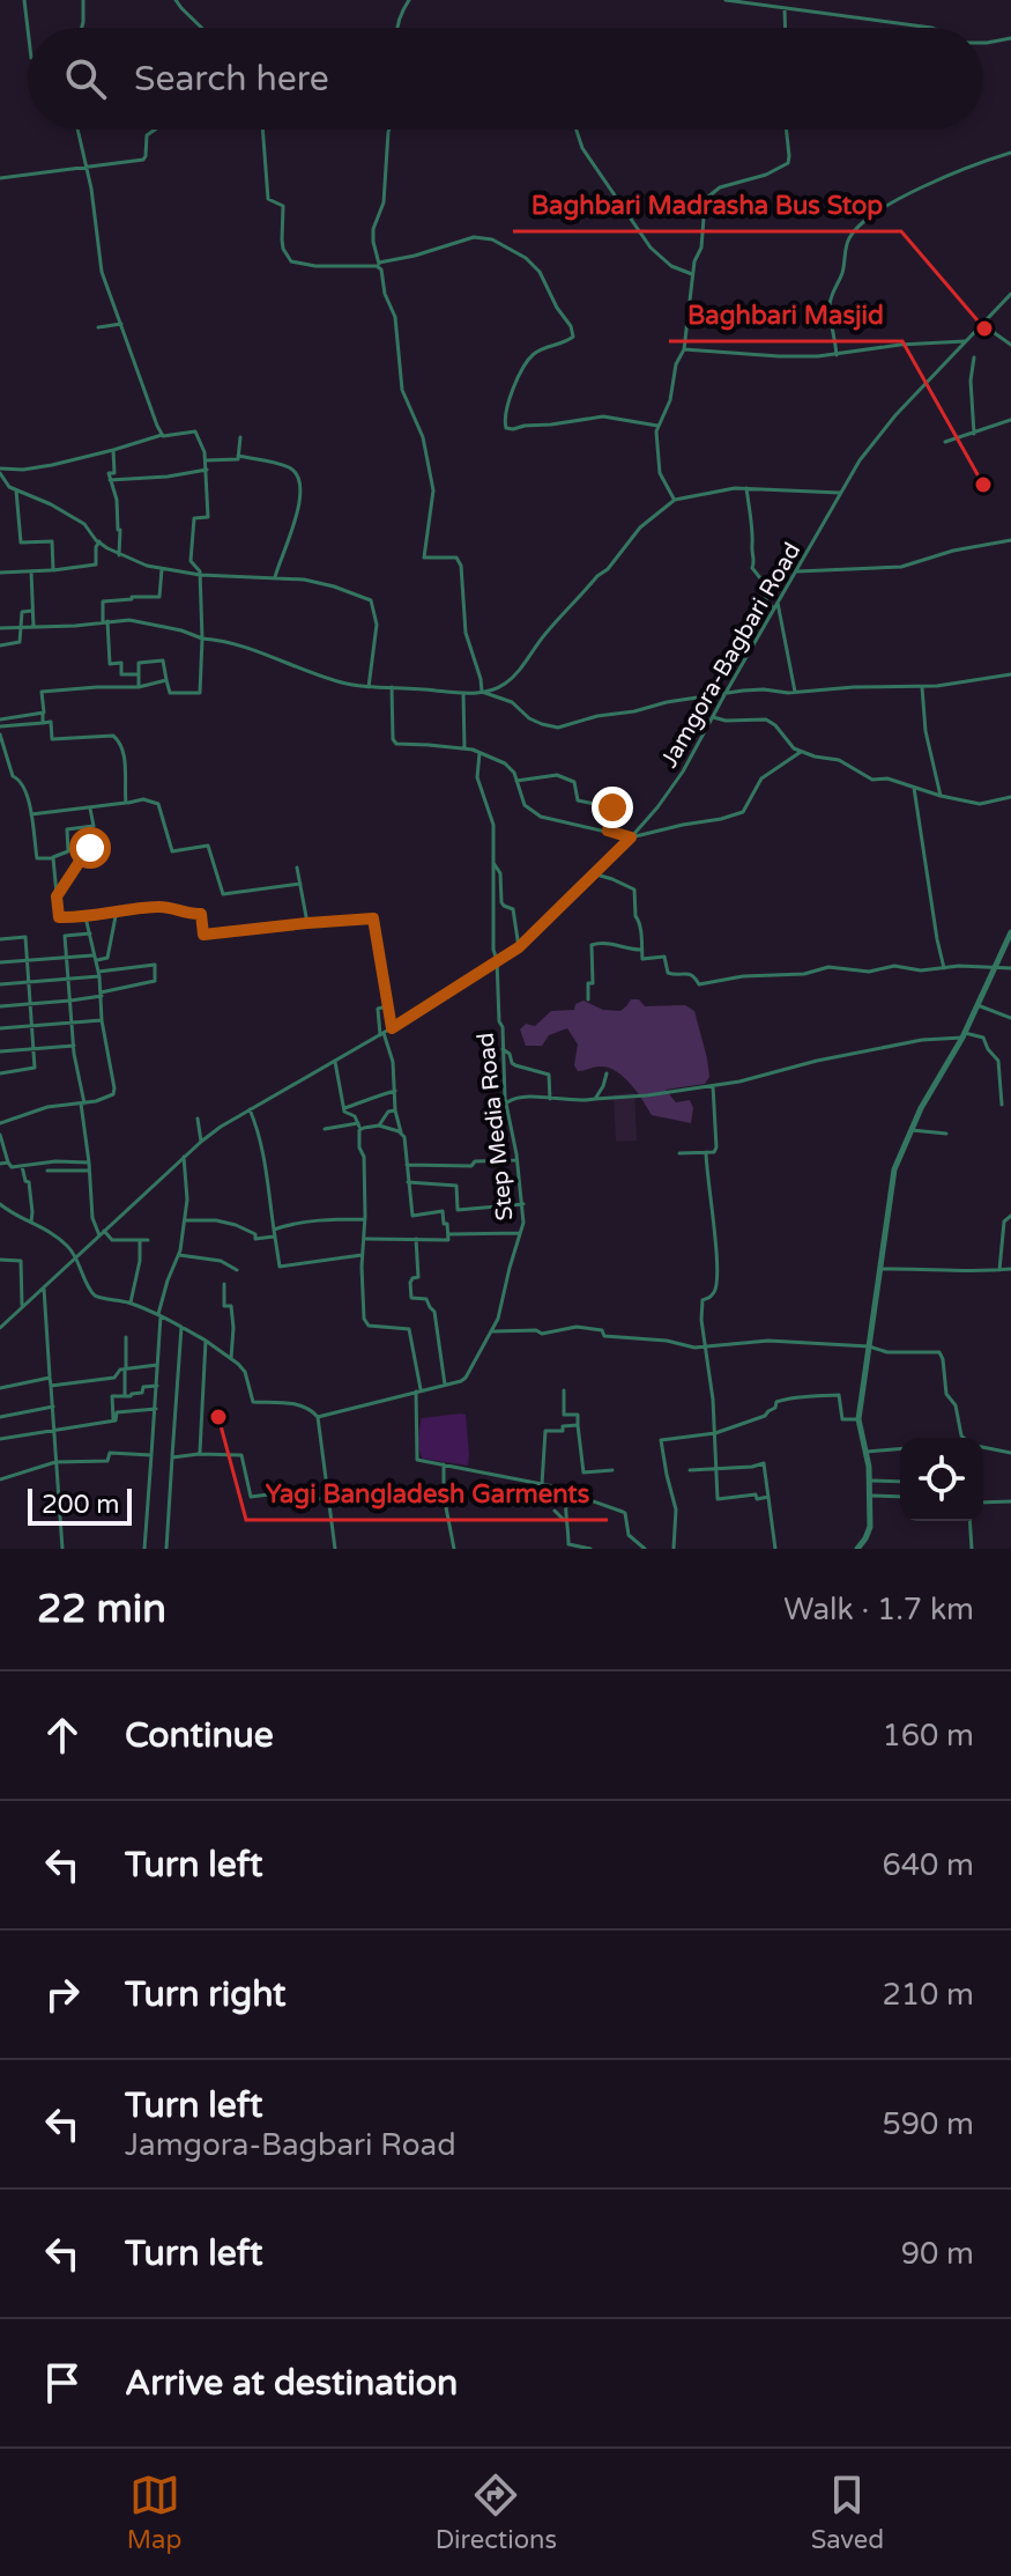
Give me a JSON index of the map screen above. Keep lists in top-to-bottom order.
{
  "streets": {
    "street": ["Jamgora-Bagbari Road", "Step Media Road"]
  },
  "crossings": [
    ["Jamgora-Bagbari Road", "Step Media Road"]
  ],
  "places": ["Baghbari Madrasha Bus Stop", "Baghbari Masjid", "Yagi Bangladesh Garments"],
  "scale_bar": "200 m",
  "page": {
    "search": "Search here",
    "scale": "200 m",
    "heading": ["22 min", "Walk · 1.7 km"],
    "list": [
      ["Continue", "160 m"],
      ["Turn left", "640 m"],
      ["Turn right", "210 m"],
      ["Turn left", "Jamgora-Bagbari Road", "590 m"],
      ["Turn left", "90 m"],
      "Arrive at destination"
    ],
    "nav": ["Map", "Directions", "Saved"]
  }
}
